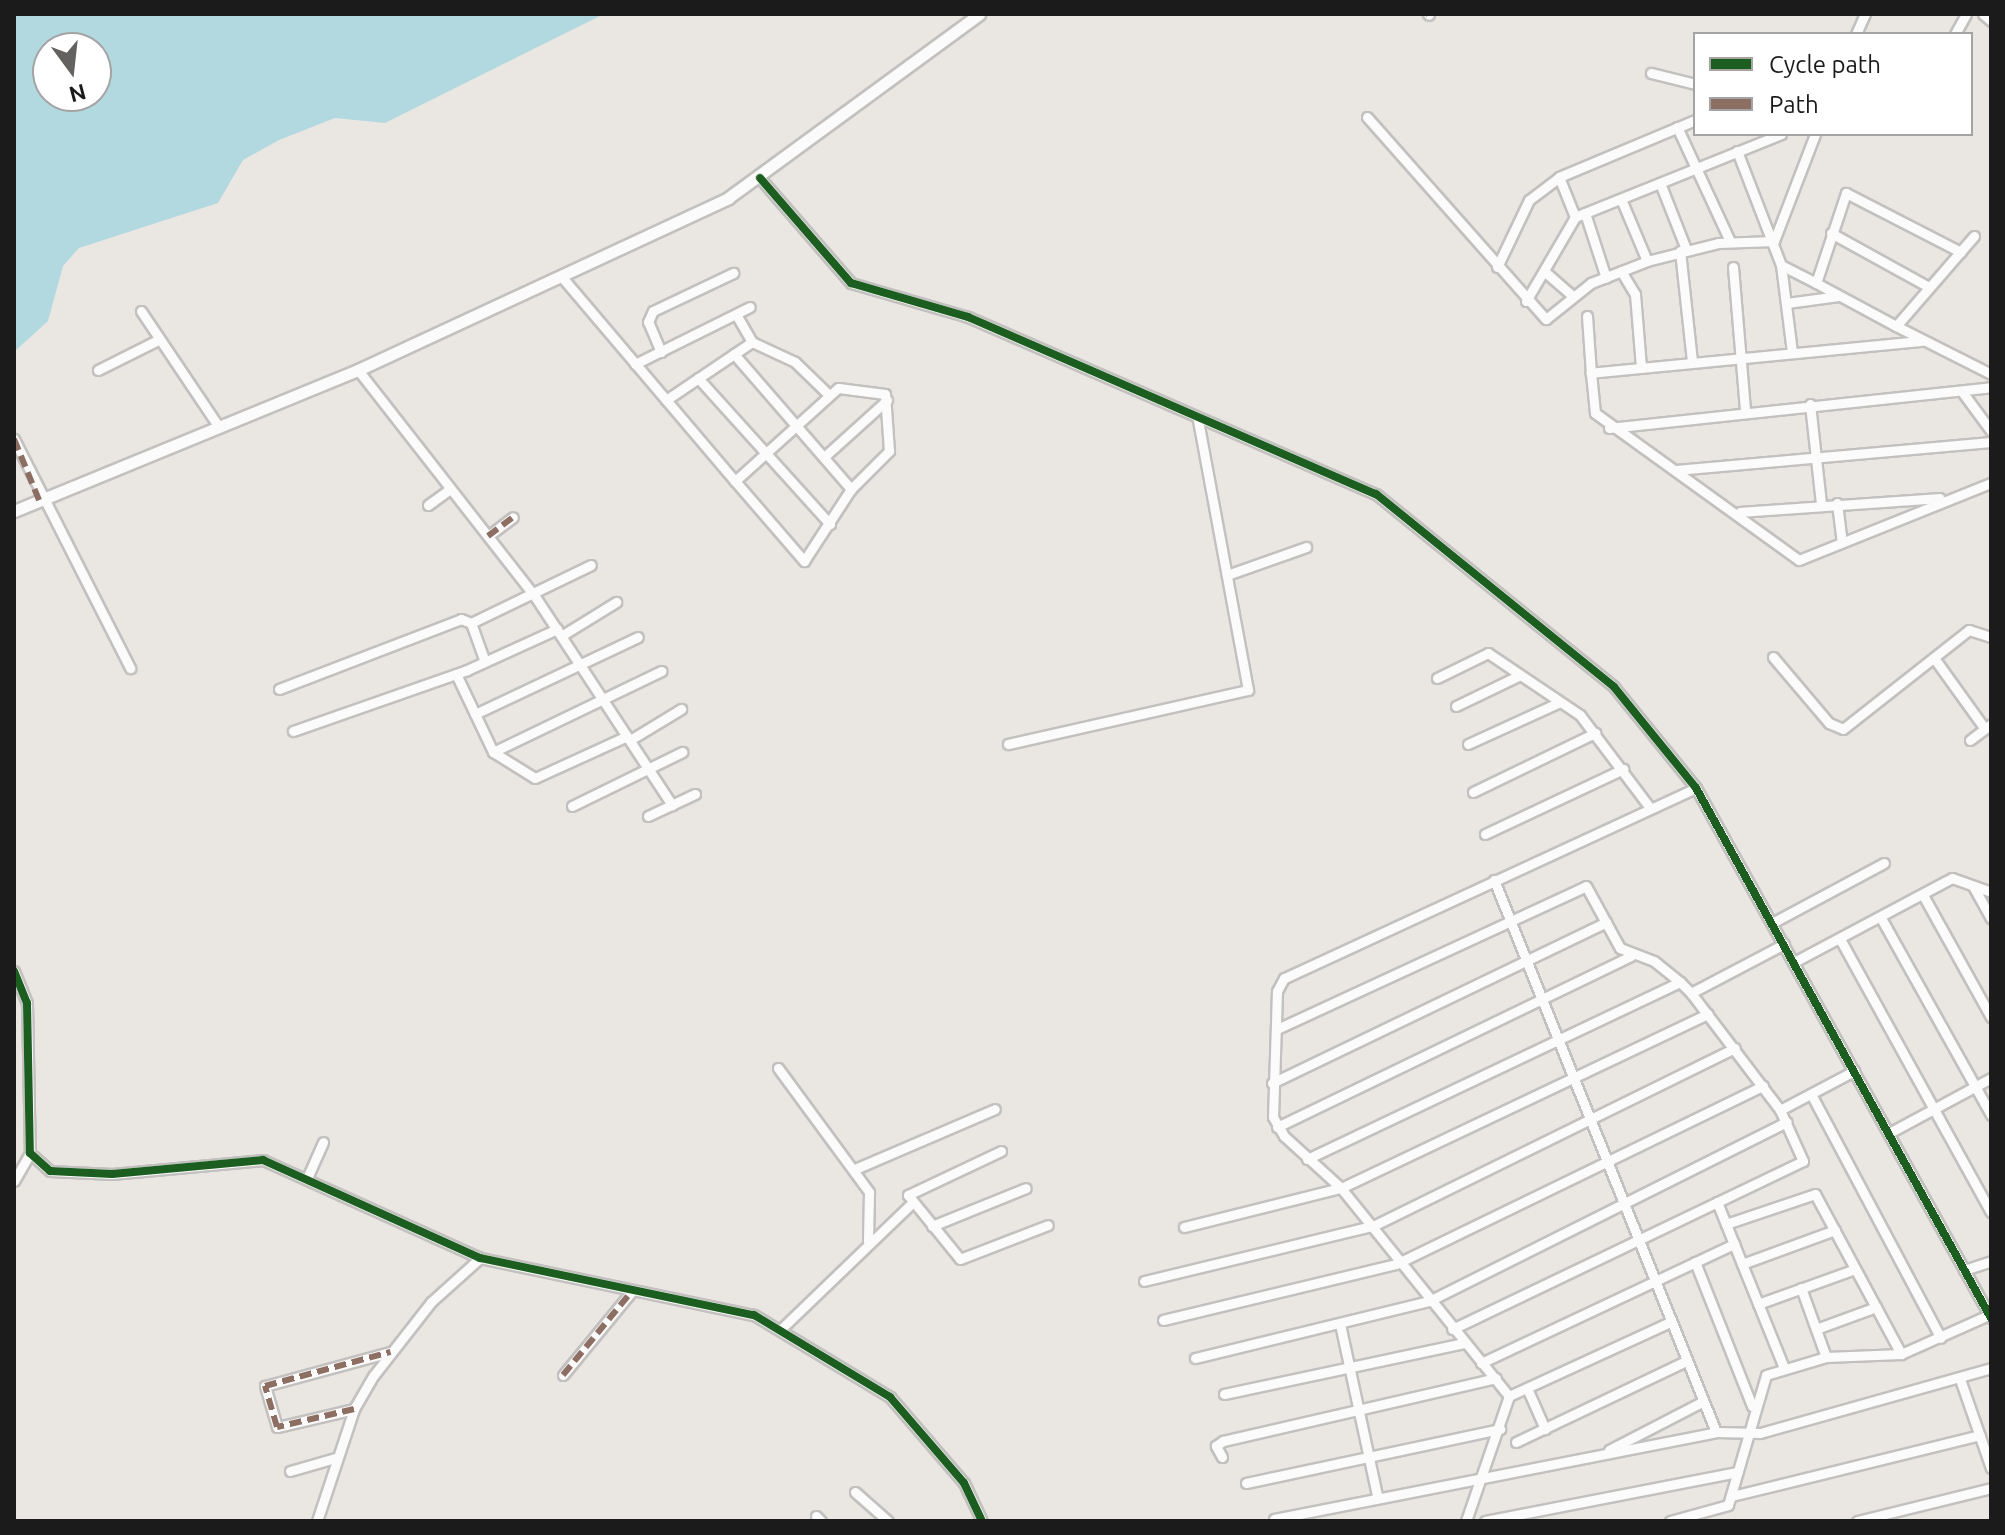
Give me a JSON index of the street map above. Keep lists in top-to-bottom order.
{
  "legend": ["Cycle path", "Path"],
  "north": "bottom"
}
